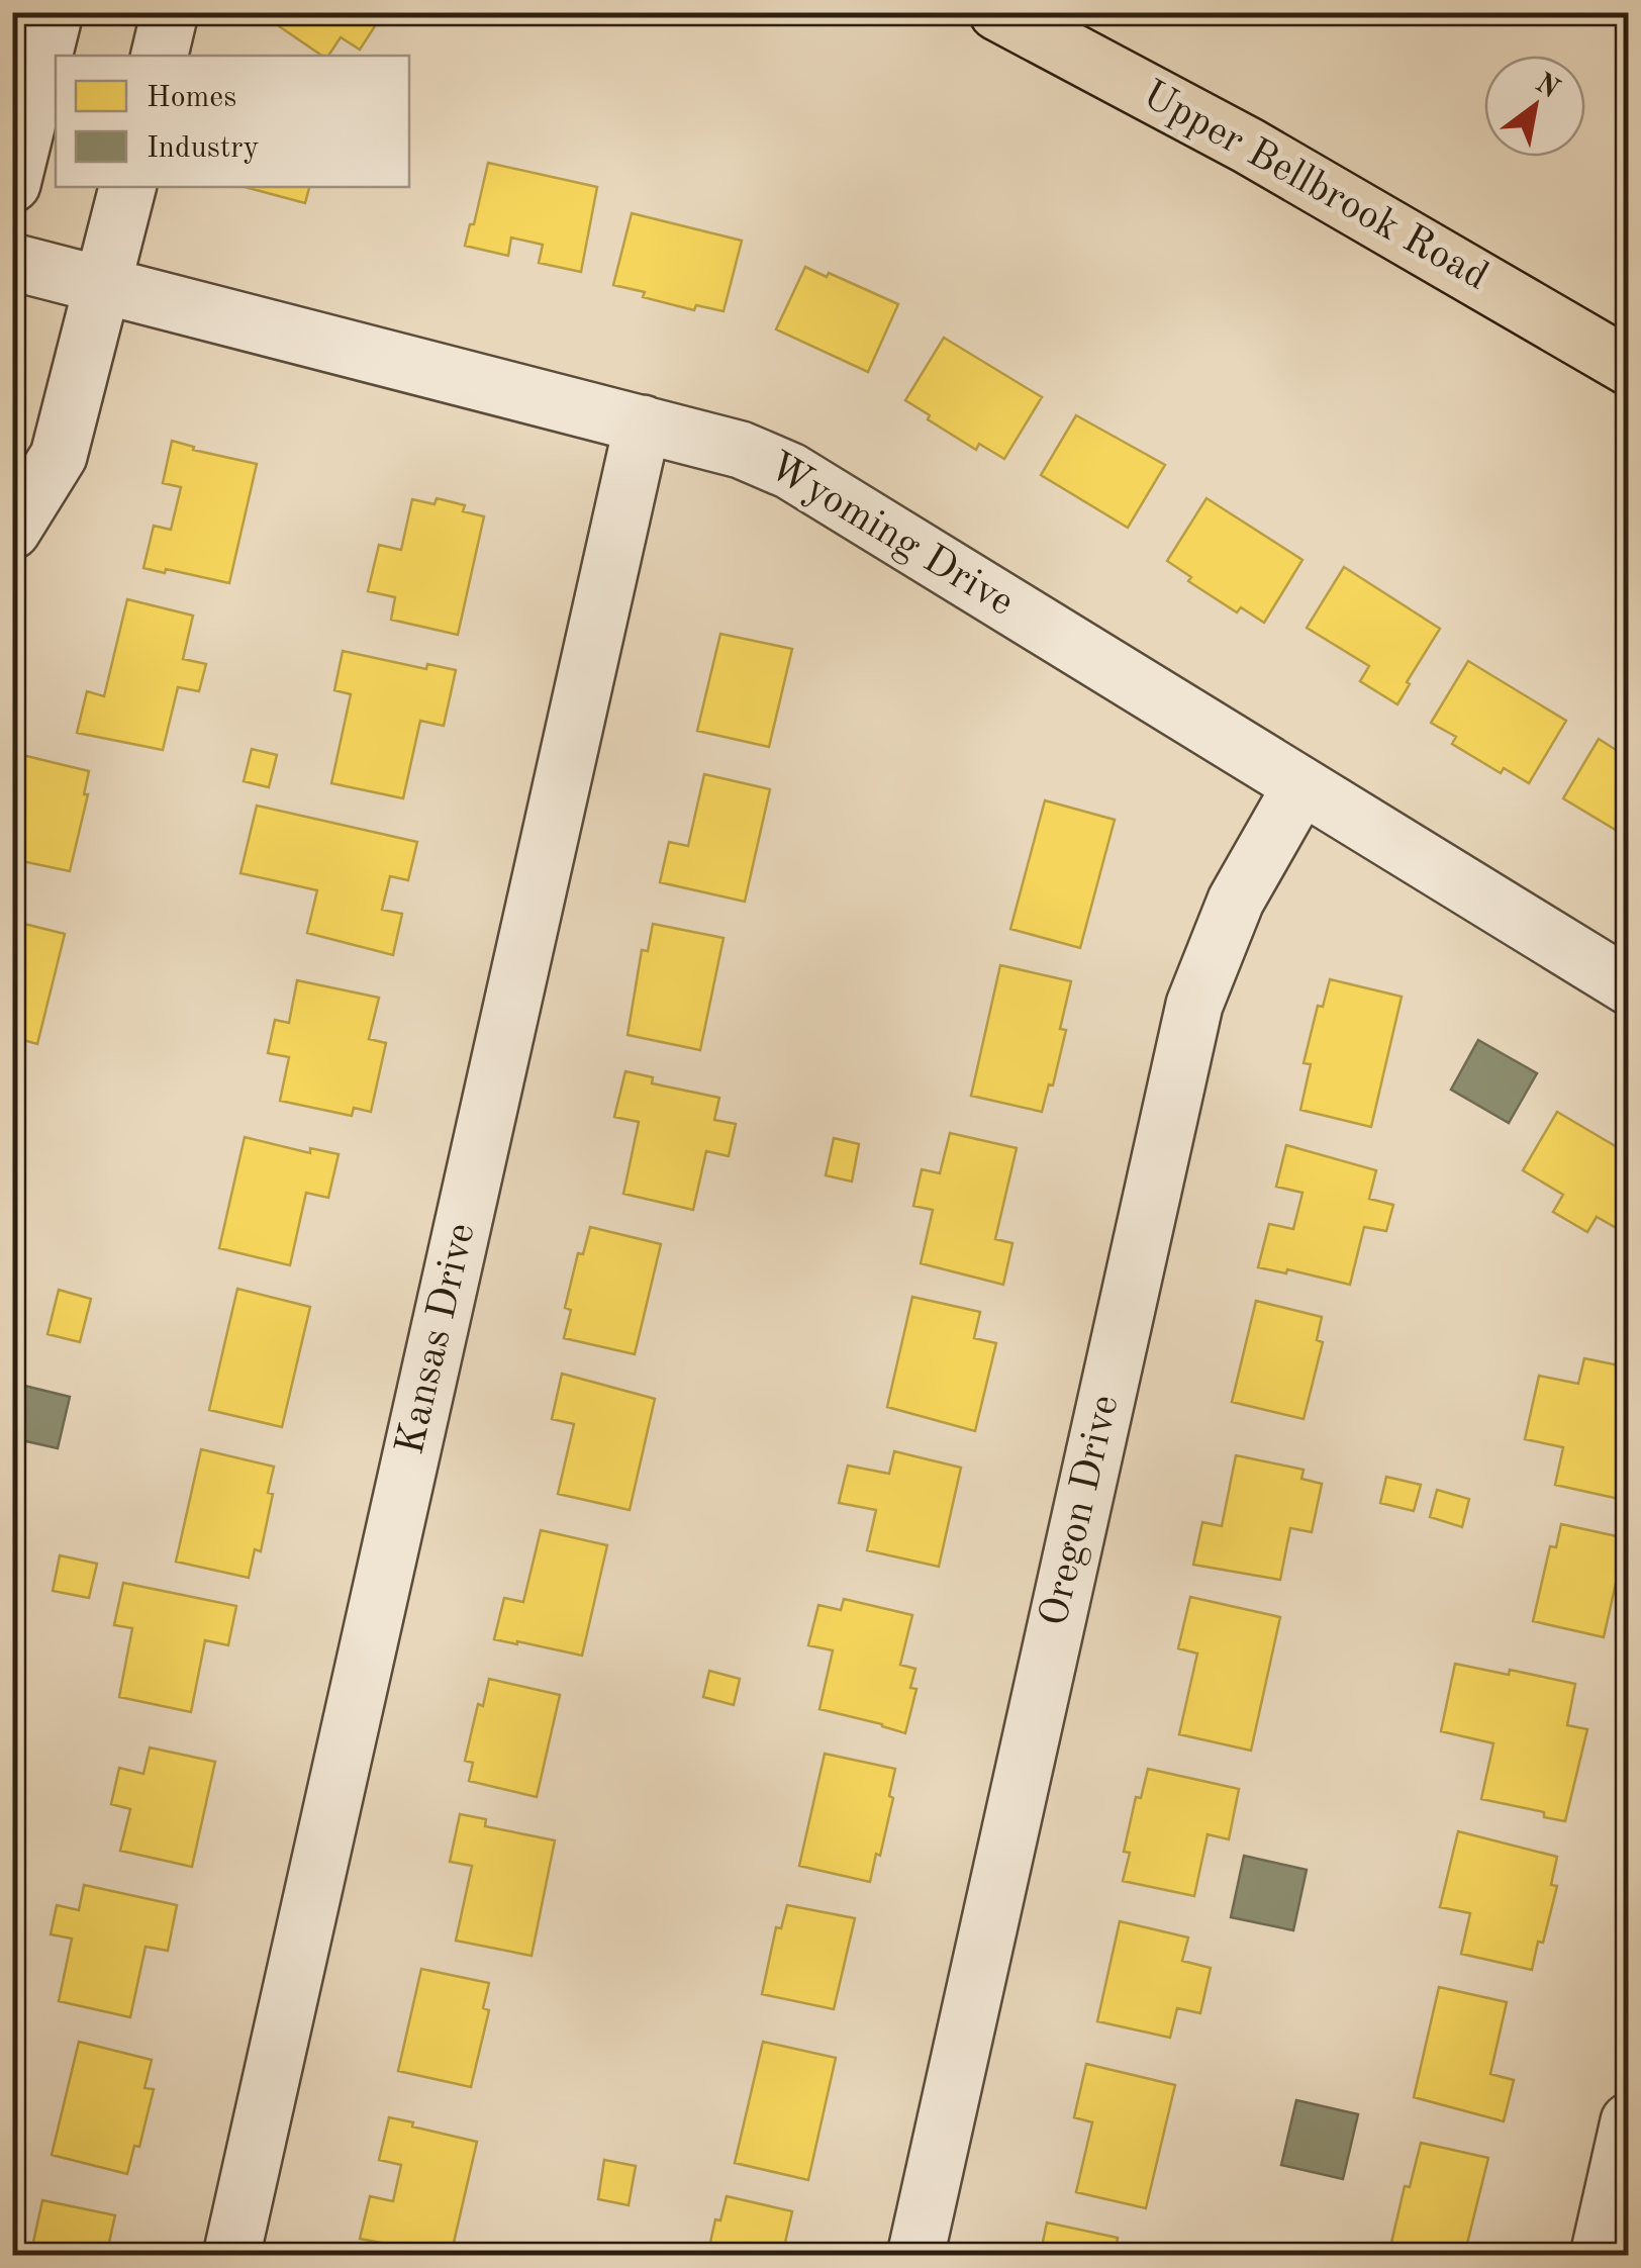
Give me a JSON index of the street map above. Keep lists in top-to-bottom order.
{
  "streets": {
    "main road": ["Upper Bellbrook Road"],
    "street": ["Wyoming Drive", "Kansas Drive", "Oregon Drive"]
  },
  "crossings": [
    ["Wyoming Drive", "Kansas Drive"],
    ["Wyoming Drive", "Oregon Drive"]
  ],
  "legend": ["Homes", "Industry"],
  "north": "top right"
}
